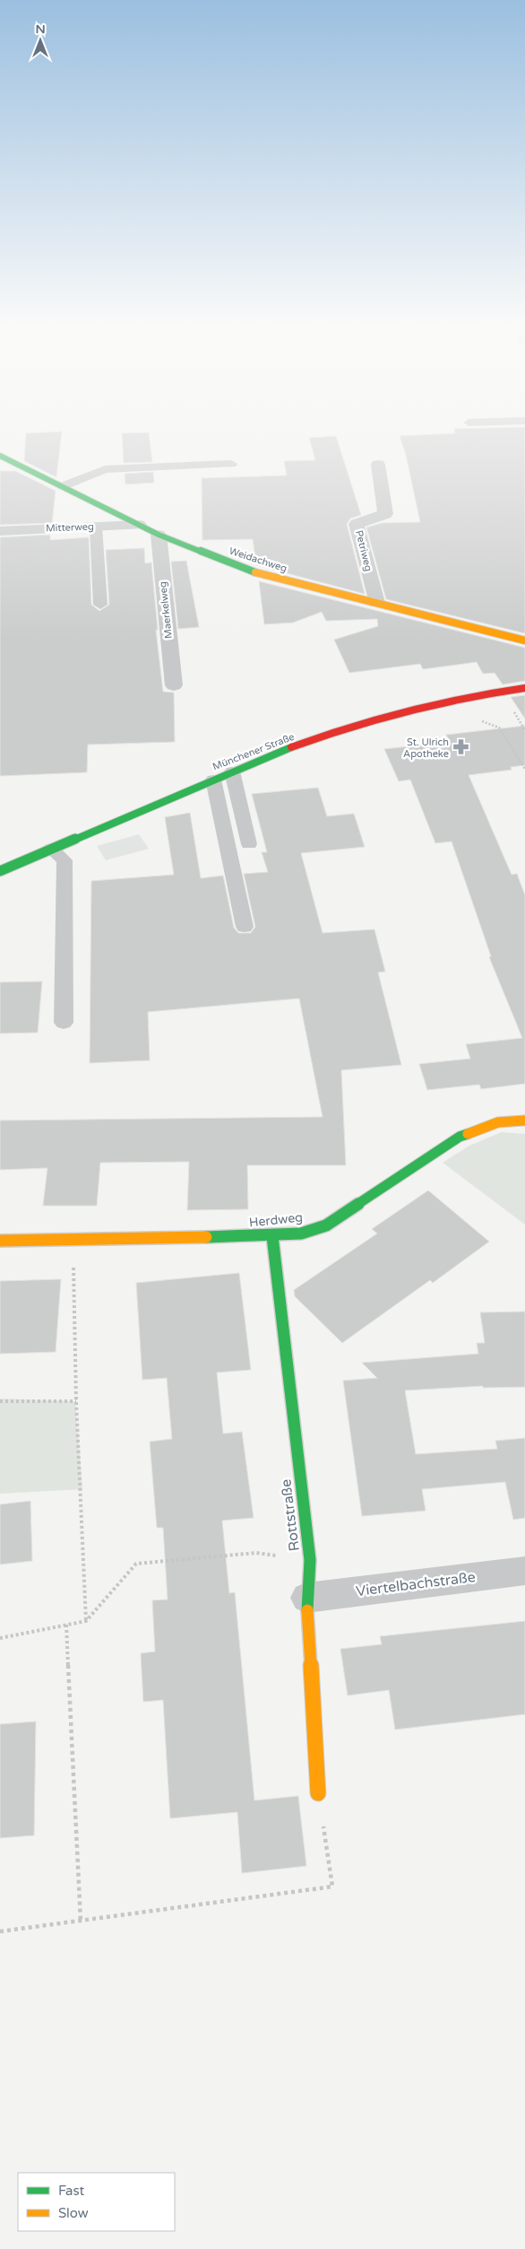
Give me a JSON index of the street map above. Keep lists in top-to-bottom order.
{
  "streets": {
    "street": [
      "Mitterweg",
      "Petriweg",
      "Weidachweg",
      "Maerkelweg",
      "Münchener Straße",
      "Herdweg",
      "Rottstraße",
      "Viertelbachstraße"
    ]
  },
  "crossings": [
    ["Mitterweg", "Weidachweg"],
    ["Petriweg", "Weidachweg"],
    ["Weidachweg", "Maerkelweg"],
    ["Herdweg", "Rottstraße"],
    ["Rottstraße", "Viertelbachstraße"]
  ],
  "places": {
    "pharmacy": ["St. Ulrich Apotheke"]
  },
  "legend": ["Fast", "Slow"],
  "north": "top"
}
